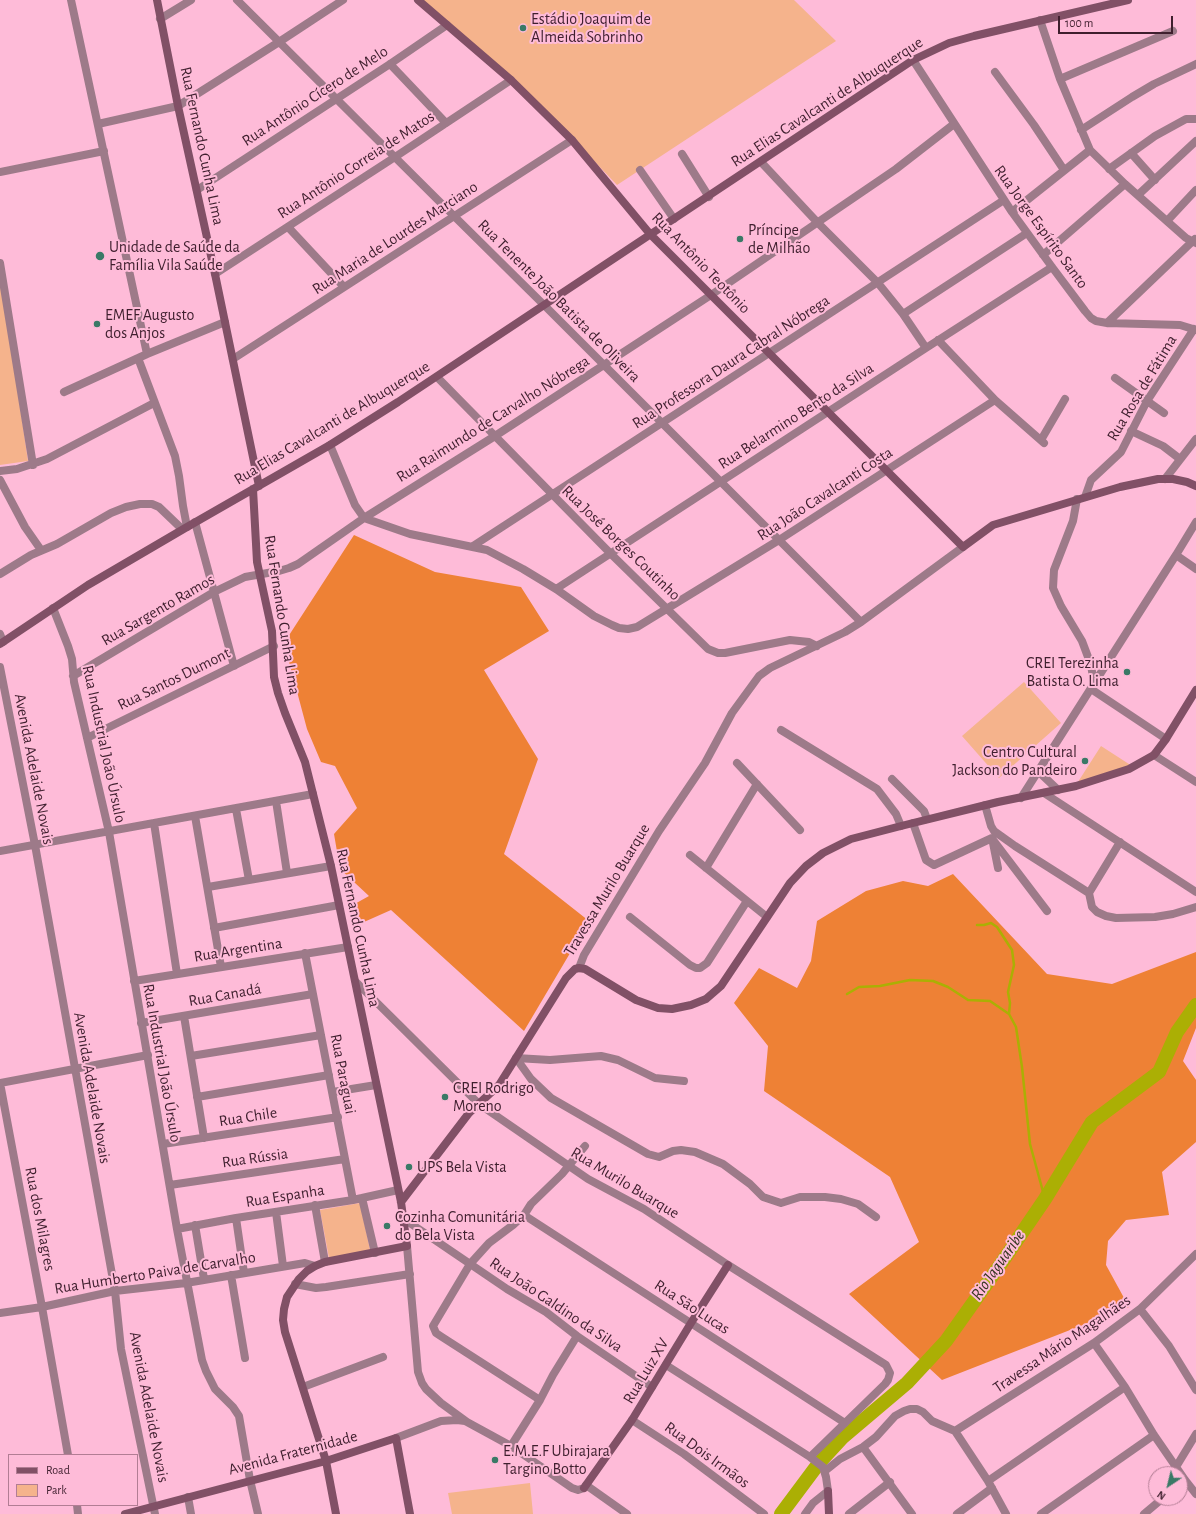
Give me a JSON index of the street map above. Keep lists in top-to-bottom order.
{
  "streets": {
    "street": [
      "Rua Antônio Cícero de Melo",
      "Rua Elias Cavalcanti de Albuquerque",
      "Rua Fernando Cunha Lima",
      "Rua Antônio Correia de Matos",
      "Rua Jorge Espírito Santo",
      "Rua Maria de Lourdes Marciano",
      "Rua Antônio Teotônio",
      "Rua Tenente João Batista de Oliveira",
      "Rua Professora Daura Cabral Nóbrega",
      "Rua Rosa de Fátima",
      "Rua Belarmino Bento da Silva",
      "Rua Raimundo de Carvalho Nóbrega",
      "Rua João Cavalcanti Costa",
      "Rua José Borges Coutinho",
      "Rua Sargento Ramos",
      "Rua Santos Dumont",
      "Rua Industrial João Úrsulo",
      "Avenida Adelaide Novais",
      "Travessa Murilo Buarque",
      "Rua Argentina",
      "Rua Canadá",
      "Rua Paraguai",
      "Rua Chile",
      "Rua Rússia",
      "Rua Murilo Buarque",
      "Rua Espanha",
      "Rua dos Milagres",
      "Rua Humberto Paiva de Carvalho",
      "Rua João Galdino da Silva",
      "Rua São Lucas",
      "Travessa Mário Magalhães",
      "Rua Luiz XV",
      "Avenida Fraternidade",
      "Rua Dois Irmãos"
    ]
  },
  "crossings": [
    ["Rua Antônio Cícero de Melo", "Rua Fernando Cunha Lima"],
    ["Rua Antônio Cícero de Melo", "Rua Antônio Teotônio"],
    ["Rua Antônio Cícero de Melo", "Rua Tenente João Batista de Oliveira"],
    ["Rua Elias Cavalcanti de Albuquerque", "Rua Fernando Cunha Lima"],
    ["Rua Elias Cavalcanti de Albuquerque", "Rua Jorge Espírito Santo"],
    ["Rua Elias Cavalcanti de Albuquerque", "Rua Antônio Teotônio"],
    ["Rua Elias Cavalcanti de Albuquerque", "Rua Tenente João Batista de Oliveira"],
    ["Rua Elias Cavalcanti de Albuquerque", "Rua José Borges Coutinho"],
    ["Rua Elias Cavalcanti de Albuquerque", "Rua Industrial João Úrsulo"],
    ["Rua Fernando Cunha Lima", "Rua Antônio Correia de Matos"],
    ["Rua Fernando Cunha Lima", "Rua Maria de Lourdes Marciano"],
    ["Rua Fernando Cunha Lima", "Rua Raimundo de Carvalho Nóbrega"],
    ["Rua Fernando Cunha Lima", "Rua Sargento Ramos"],
    ["Rua Fernando Cunha Lima", "Rua Santos Dumont"],
    ["Rua Fernando Cunha Lima", "Travessa Murilo Buarque"],
    ["Rua Fernando Cunha Lima", "Rua Argentina"],
    ["Rua Fernando Cunha Lima", "Rua Murilo Buarque"],
    ["Rua Fernando Cunha Lima", "Rua Espanha"],
    ["Rua Fernando Cunha Lima", "Rua João Galdino da Silva"],
    ["Rua Fernando Cunha Lima", "Avenida Fraternidade"],
    ["Rua Antônio Correia de Matos", "Rua Antônio Teotônio"],
    ["Rua Antônio Correia de Matos", "Rua Tenente João Batista de Oliveira"],
    ["Rua Jorge Espírito Santo", "Rua Professora Daura Cabral Nóbrega"],
    ["Rua Jorge Espírito Santo", "Rua Rosa de Fátima"],
    ["Rua Jorge Espírito Santo", "Rua Belarmino Bento da Silva"],
    ["Rua Jorge Espírito Santo", "Rua Raimundo de Carvalho Nóbrega"],
    ["Rua Maria de Lourdes Marciano", "Rua Antônio Teotônio"],
    ["Rua Maria de Lourdes Marciano", "Rua Tenente João Batista de Oliveira"],
    ["Rua Antônio Teotônio", "Rua Professora Daura Cabral Nóbrega"],
    ["Rua Antônio Teotônio", "Rua Belarmino Bento da Silva"],
    ["Rua Antônio Teotônio", "Rua Raimundo de Carvalho Nóbrega"],
    ["Rua Antônio Teotônio", "Rua João Cavalcanti Costa"],
    ["Rua Antônio Teotônio", "Travessa Murilo Buarque"],
    ["Rua Tenente João Batista de Oliveira", "Rua Professora Daura Cabral Nóbrega"],
    ["Rua Tenente João Batista de Oliveira", "Rua Belarmino Bento da Silva"],
    ["Rua Tenente João Batista de Oliveira", "Rua Raimundo de Carvalho Nóbrega"],
    ["Rua Tenente João Batista de Oliveira", "Rua João Cavalcanti Costa"],
    ["Rua Tenente João Batista de Oliveira", "Travessa Murilo Buarque"],
    ["Rua Professora Daura Cabral Nóbrega", "Rua João Cavalcanti Costa"],
    ["Rua Professora Daura Cabral Nóbrega", "Rua José Borges Coutinho"],
    ["Rua Belarmino Bento da Silva", "Rua João Cavalcanti Costa"],
    ["Rua Belarmino Bento da Silva", "Rua José Borges Coutinho"],
    ["Rua Raimundo de Carvalho Nóbrega", "Rua João Cavalcanti Costa"],
    ["Rua Raimundo de Carvalho Nóbrega", "Rua José Borges Coutinho"],
    ["Rua Raimundo de Carvalho Nóbrega", "Rua Sargento Ramos"],
    ["Rua João Cavalcanti Costa", "Rua José Borges Coutinho"],
    ["Rua José Borges Coutinho", "Travessa Murilo Buarque"],
    ["Rua Sargento Ramos", "Rua Industrial João Úrsulo"],
    ["Rua Santos Dumont", "Rua Industrial João Úrsulo"],
    ["Rua Industrial João Úrsulo", "Rua Argentina"],
    ["Rua Industrial João Úrsulo", "Rua Canadá"],
    ["Rua Industrial João Úrsulo", "Rua Chile"],
    ["Rua Industrial João Úrsulo", "Rua Rússia"],
    ["Rua Industrial João Úrsulo", "Rua Espanha"],
    ["Rua Industrial João Úrsulo", "Rua Humberto Paiva de Carvalho"],
    ["Rua Industrial João Úrsulo", "Avenida Fraternidade"],
    ["Avenida Adelaide Novais", "Rua Humberto Paiva de Carvalho"],
    ["Avenida Adelaide Novais", "Avenida Fraternidade"],
    ["Travessa Murilo Buarque", "Rua Murilo Buarque"],
    ["Rua Argentina", "Rua Paraguai"],
    ["Rua Canadá", "Rua Paraguai"],
    ["Rua Paraguai", "Rua Chile"],
    ["Rua Paraguai", "Rua Rússia"],
    ["Rua Paraguai", "Rua Espanha"],
    ["Rua Murilo Buarque", "Rua São Lucas"],
    ["Rua Murilo Buarque", "Rua Luiz XV"],
    ["Rua dos Milagres", "Rua Humberto Paiva de Carvalho"],
    ["Rua João Galdino da Silva", "Rua Luiz XV"],
    ["Rua São Lucas", "Rua Luiz XV"],
    ["Rua Luiz XV", "Rua Dois Irmãos"]
  ],
  "water": ["Rio Jaguaribe"],
  "places": [
    "Estádio Joaquim de Almeida Sobrinho",
    "Príncipe de Milhão",
    "Unidade de Saúde da Família Vila Saúde",
    "EMEF Augusto dos Anjos",
    "CREI Terezinha Batista O. Lima",
    "Centro Cultural Jackson do Pandeiro",
    "CREI Rodrigo Moreno",
    "UPS Bela Vista",
    "Cozinha Comunitária do Bela Vista",
    "E.M.E.F Ubirajara Targino Botto"
  ],
  "legend": ["Road", "Park"],
  "scale_bar": "100 m",
  "north": "bottom left"
}
